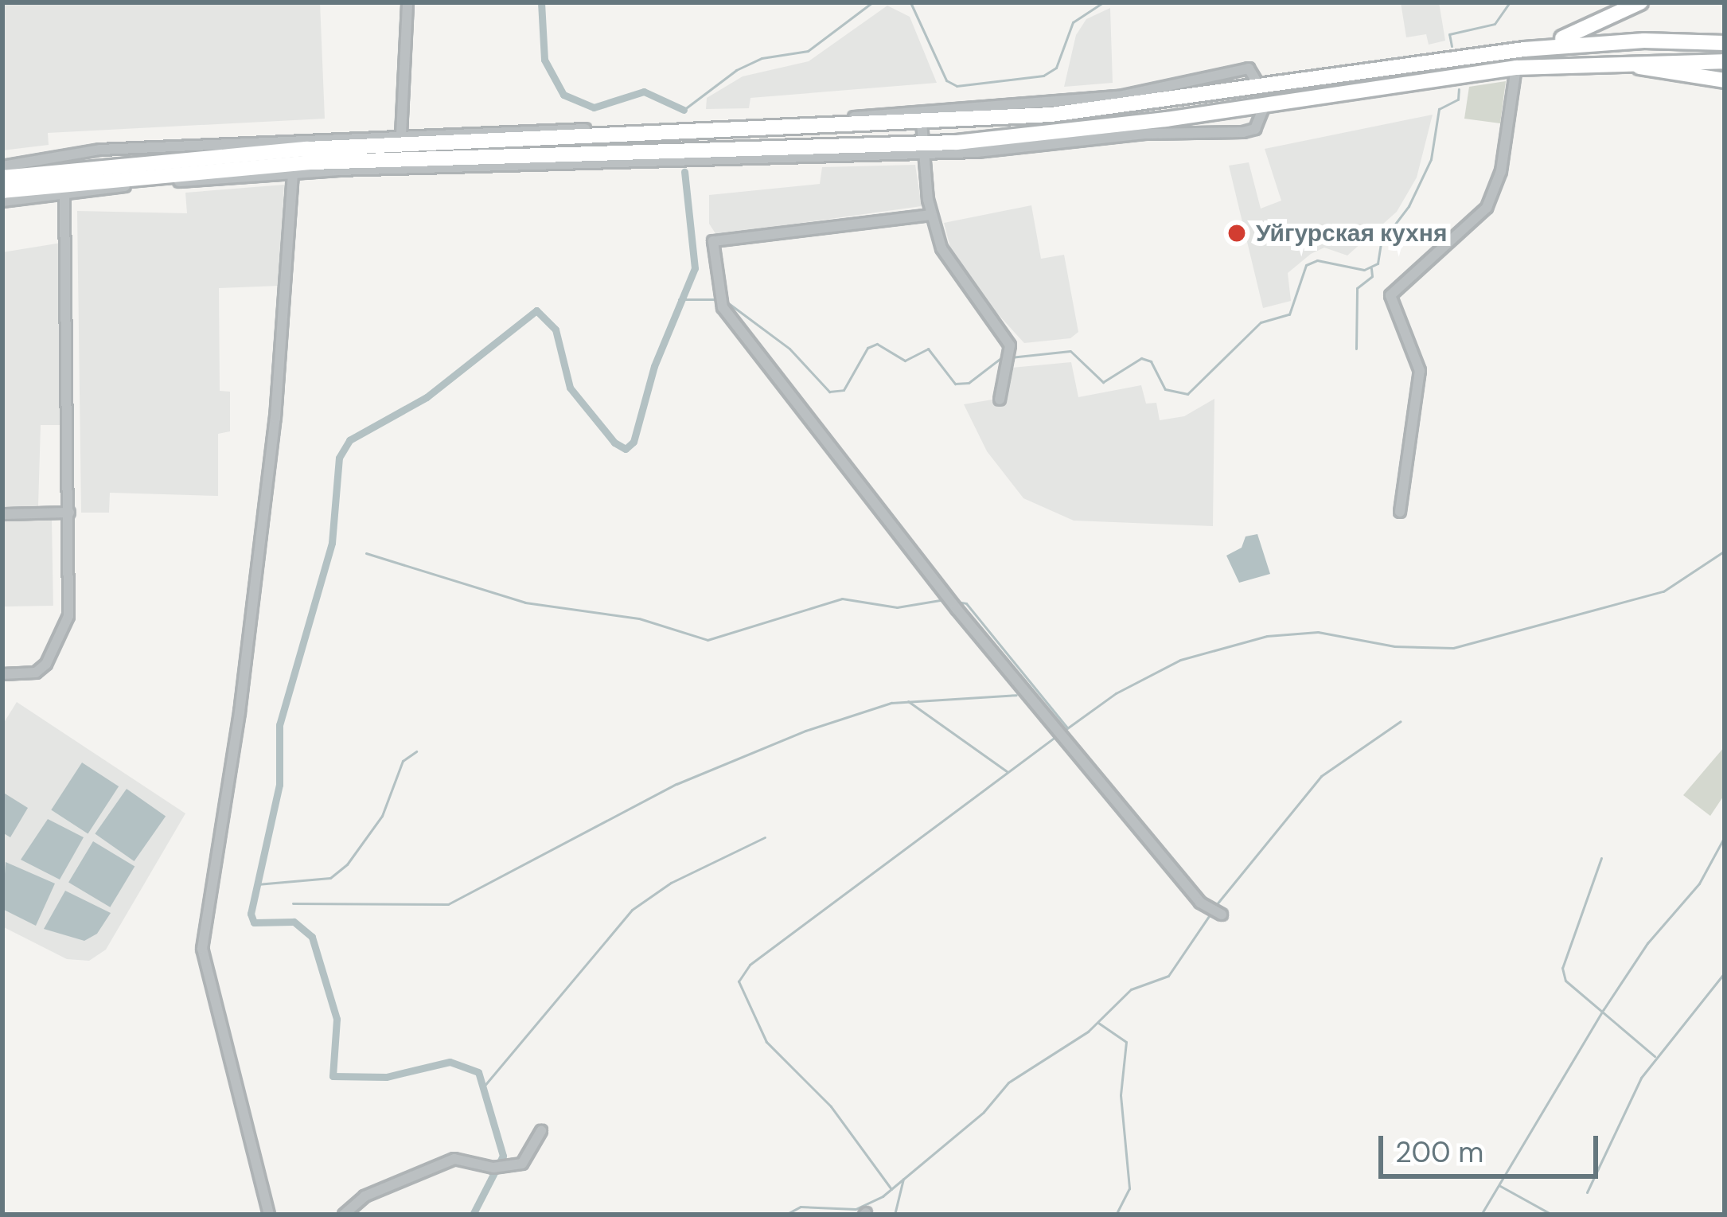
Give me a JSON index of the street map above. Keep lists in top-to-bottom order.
{
  "places": ["Уйгурская кухня"],
  "scale_bar": "200 m"
}
